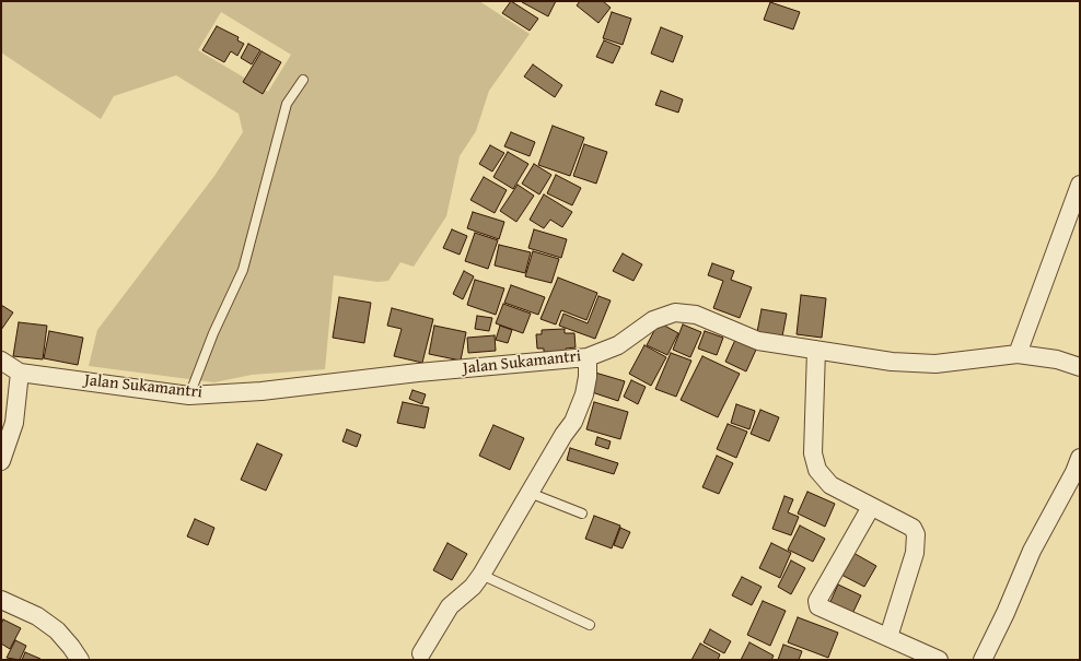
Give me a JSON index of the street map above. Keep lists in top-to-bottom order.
{
  "streets": {
    "street": ["Jalan Sukamantri"]
  }
}
